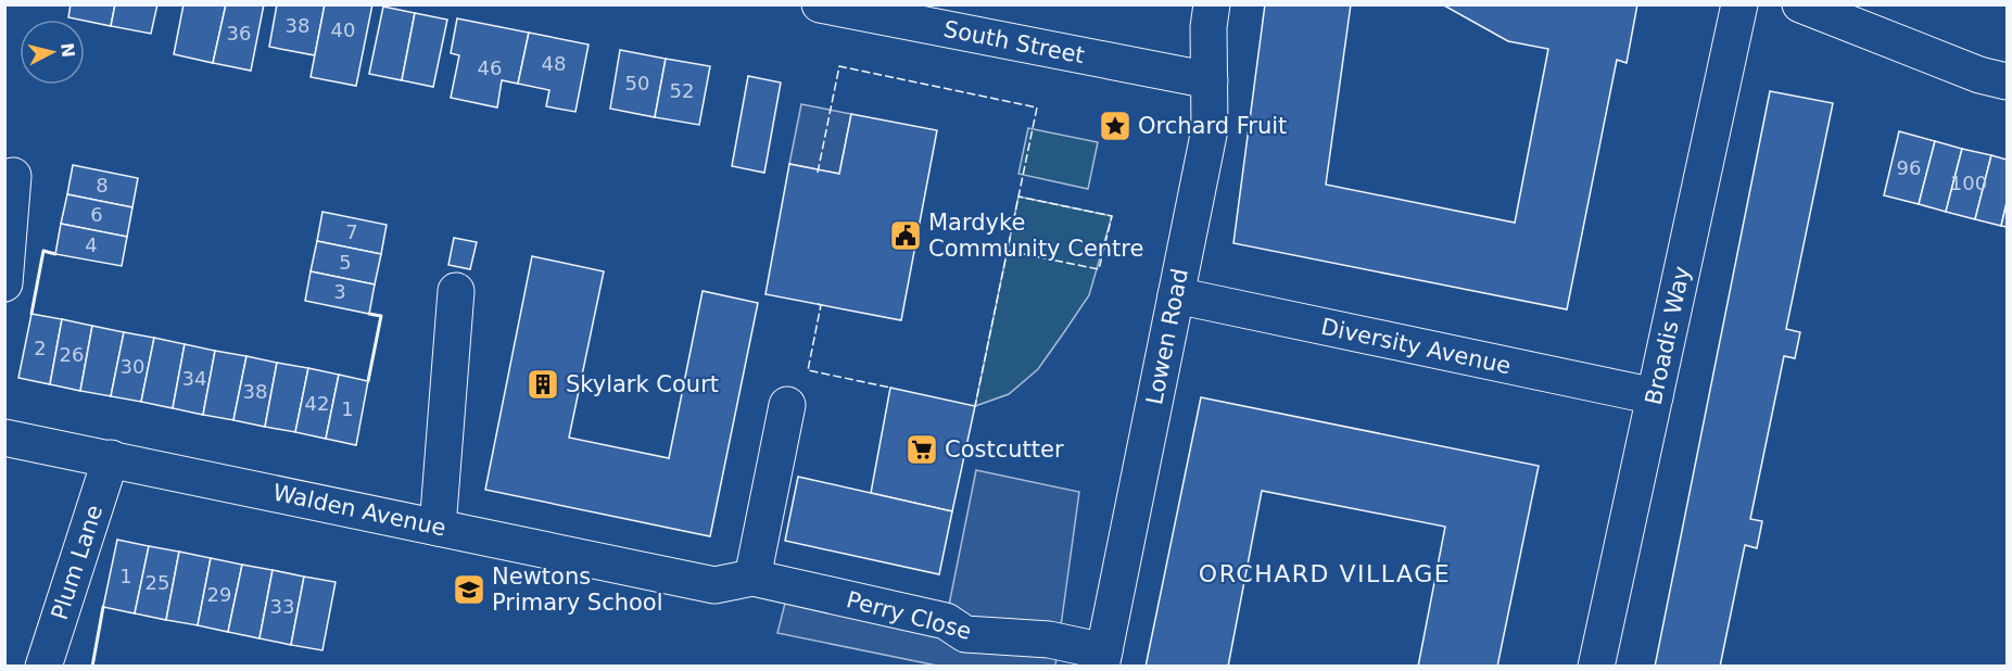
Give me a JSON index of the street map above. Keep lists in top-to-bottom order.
{
  "streets": {
    "street": [
      "South Street",
      "Broadis Way",
      "Lowen Road",
      "Diversity Avenue",
      "Walden Avenue",
      "Plum Lane",
      "Perry Close"
    ]
  },
  "crossings": [
    ["South Street", "Lowen Road"],
    ["Broadis Way", "Diversity Avenue"],
    ["Lowen Road", "Diversity Avenue"],
    ["Lowen Road", "Perry Close"],
    ["Walden Avenue", "Plum Lane"],
    ["Walden Avenue", "Perry Close"]
  ],
  "districts": ["ORCHARD VILLAGE"],
  "places": {
    "place": ["Orchard Fruit"],
    "public building": ["Mardyke Community Centre"],
    "building": ["Skylark Court"],
    "supermarket": ["Costcutter"],
    "school or university": ["Newtons Primary School"]
  },
  "house_numbers": [
    "38",
    "40",
    "36",
    "48",
    "46",
    "50",
    "52",
    "96",
    "100",
    "8",
    "6",
    "7",
    "4",
    "5",
    "3",
    "2",
    "26",
    "30",
    "34",
    "38",
    "42",
    "1",
    "1",
    "25",
    "29",
    "33"
  ],
  "north": "right"
}
